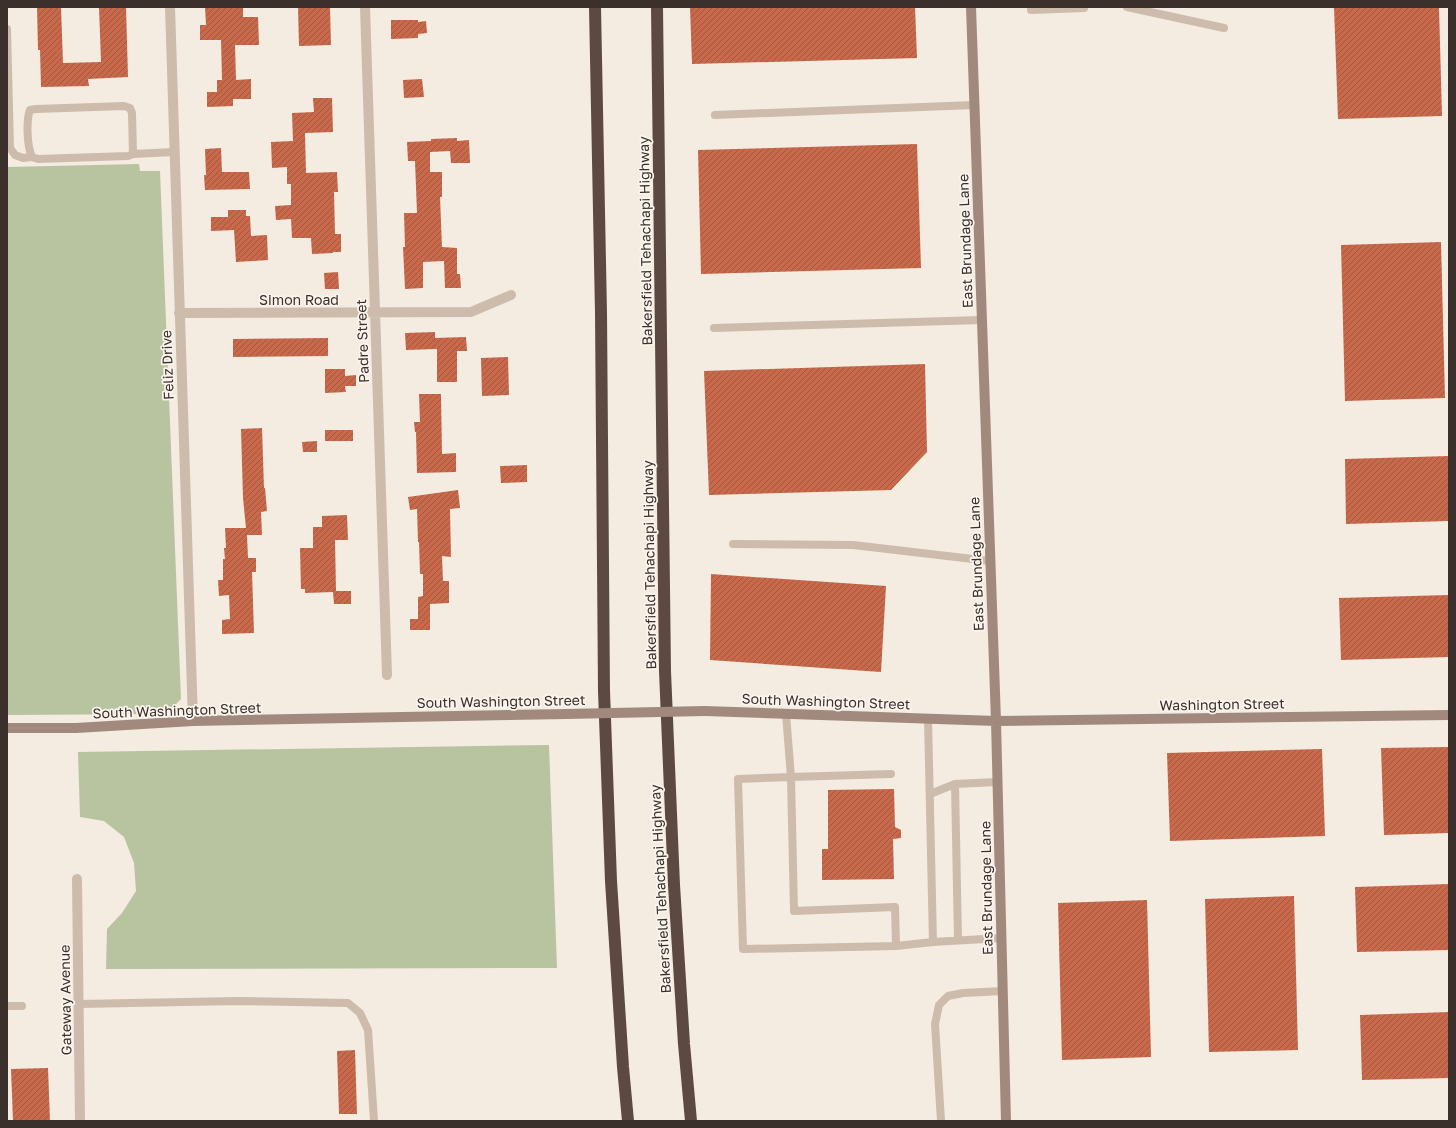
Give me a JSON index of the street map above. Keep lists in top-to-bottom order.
{
  "streets": {
    "highway": ["Bakersfield Tehachapi Highway"],
    "street": [
      "East Brundage Lane",
      "Simon Road",
      "Padre Street",
      "Feliz Drive",
      "South Washington Street",
      "Washington Street",
      "Gateway Avenue"
    ]
  },
  "crossings": [
    ["East Brundage Lane", "South Washington Street"],
    ["East Brundage Lane", "Washington Street"],
    ["Simon Road", "Padre Street"],
    ["Simon Road", "Feliz Drive"],
    ["Feliz Drive", "South Washington Street"],
    ["South Washington Street", "Washington Street"]
  ]
}
